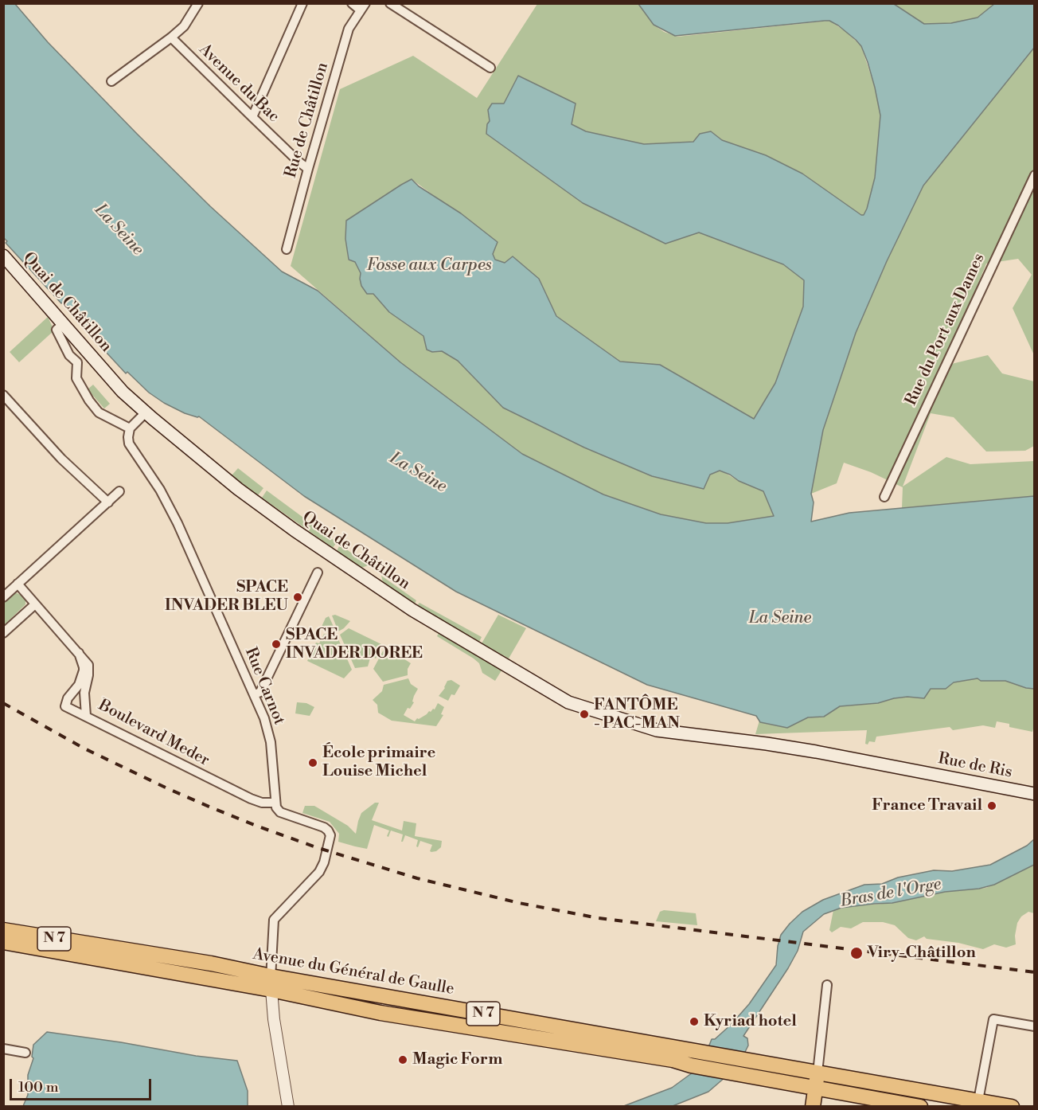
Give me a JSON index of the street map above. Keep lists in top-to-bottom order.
{
  "streets": {
    "main road": [
      "Quai de Châtillon",
      "Rue de Ris",
      "N 7",
      "Avenue du Général de Gaulle"
    ],
    "street": [
      "Avenue du Bac",
      "Rue de Châtillon",
      "Rue du Port aux Dames",
      "Rue Carnot",
      "Boulevard Meder"
    ]
  },
  "crossings": [
    ["Avenue du Bac", "Rue de Châtillon"],
    ["Quai de Châtillon", "Rue de Ris"],
    ["Rue Carnot", "Boulevard Meder"],
    ["N 7", "Avenue du Général de Gaulle"]
  ],
  "water": ["La Seine", "Fosse aux Carpes", "Bras de l'Orge"],
  "places": [
    "SPACE INVADER BLEU",
    "SPACE INVADER DOREE",
    "FANTÔME - PAC-MAN",
    "École primaire Louise Michel",
    "France Travail",
    "Viry-Châtillon",
    "Kyriad hotel",
    "Magic Form"
  ],
  "scale_bar": "100 m"
}
